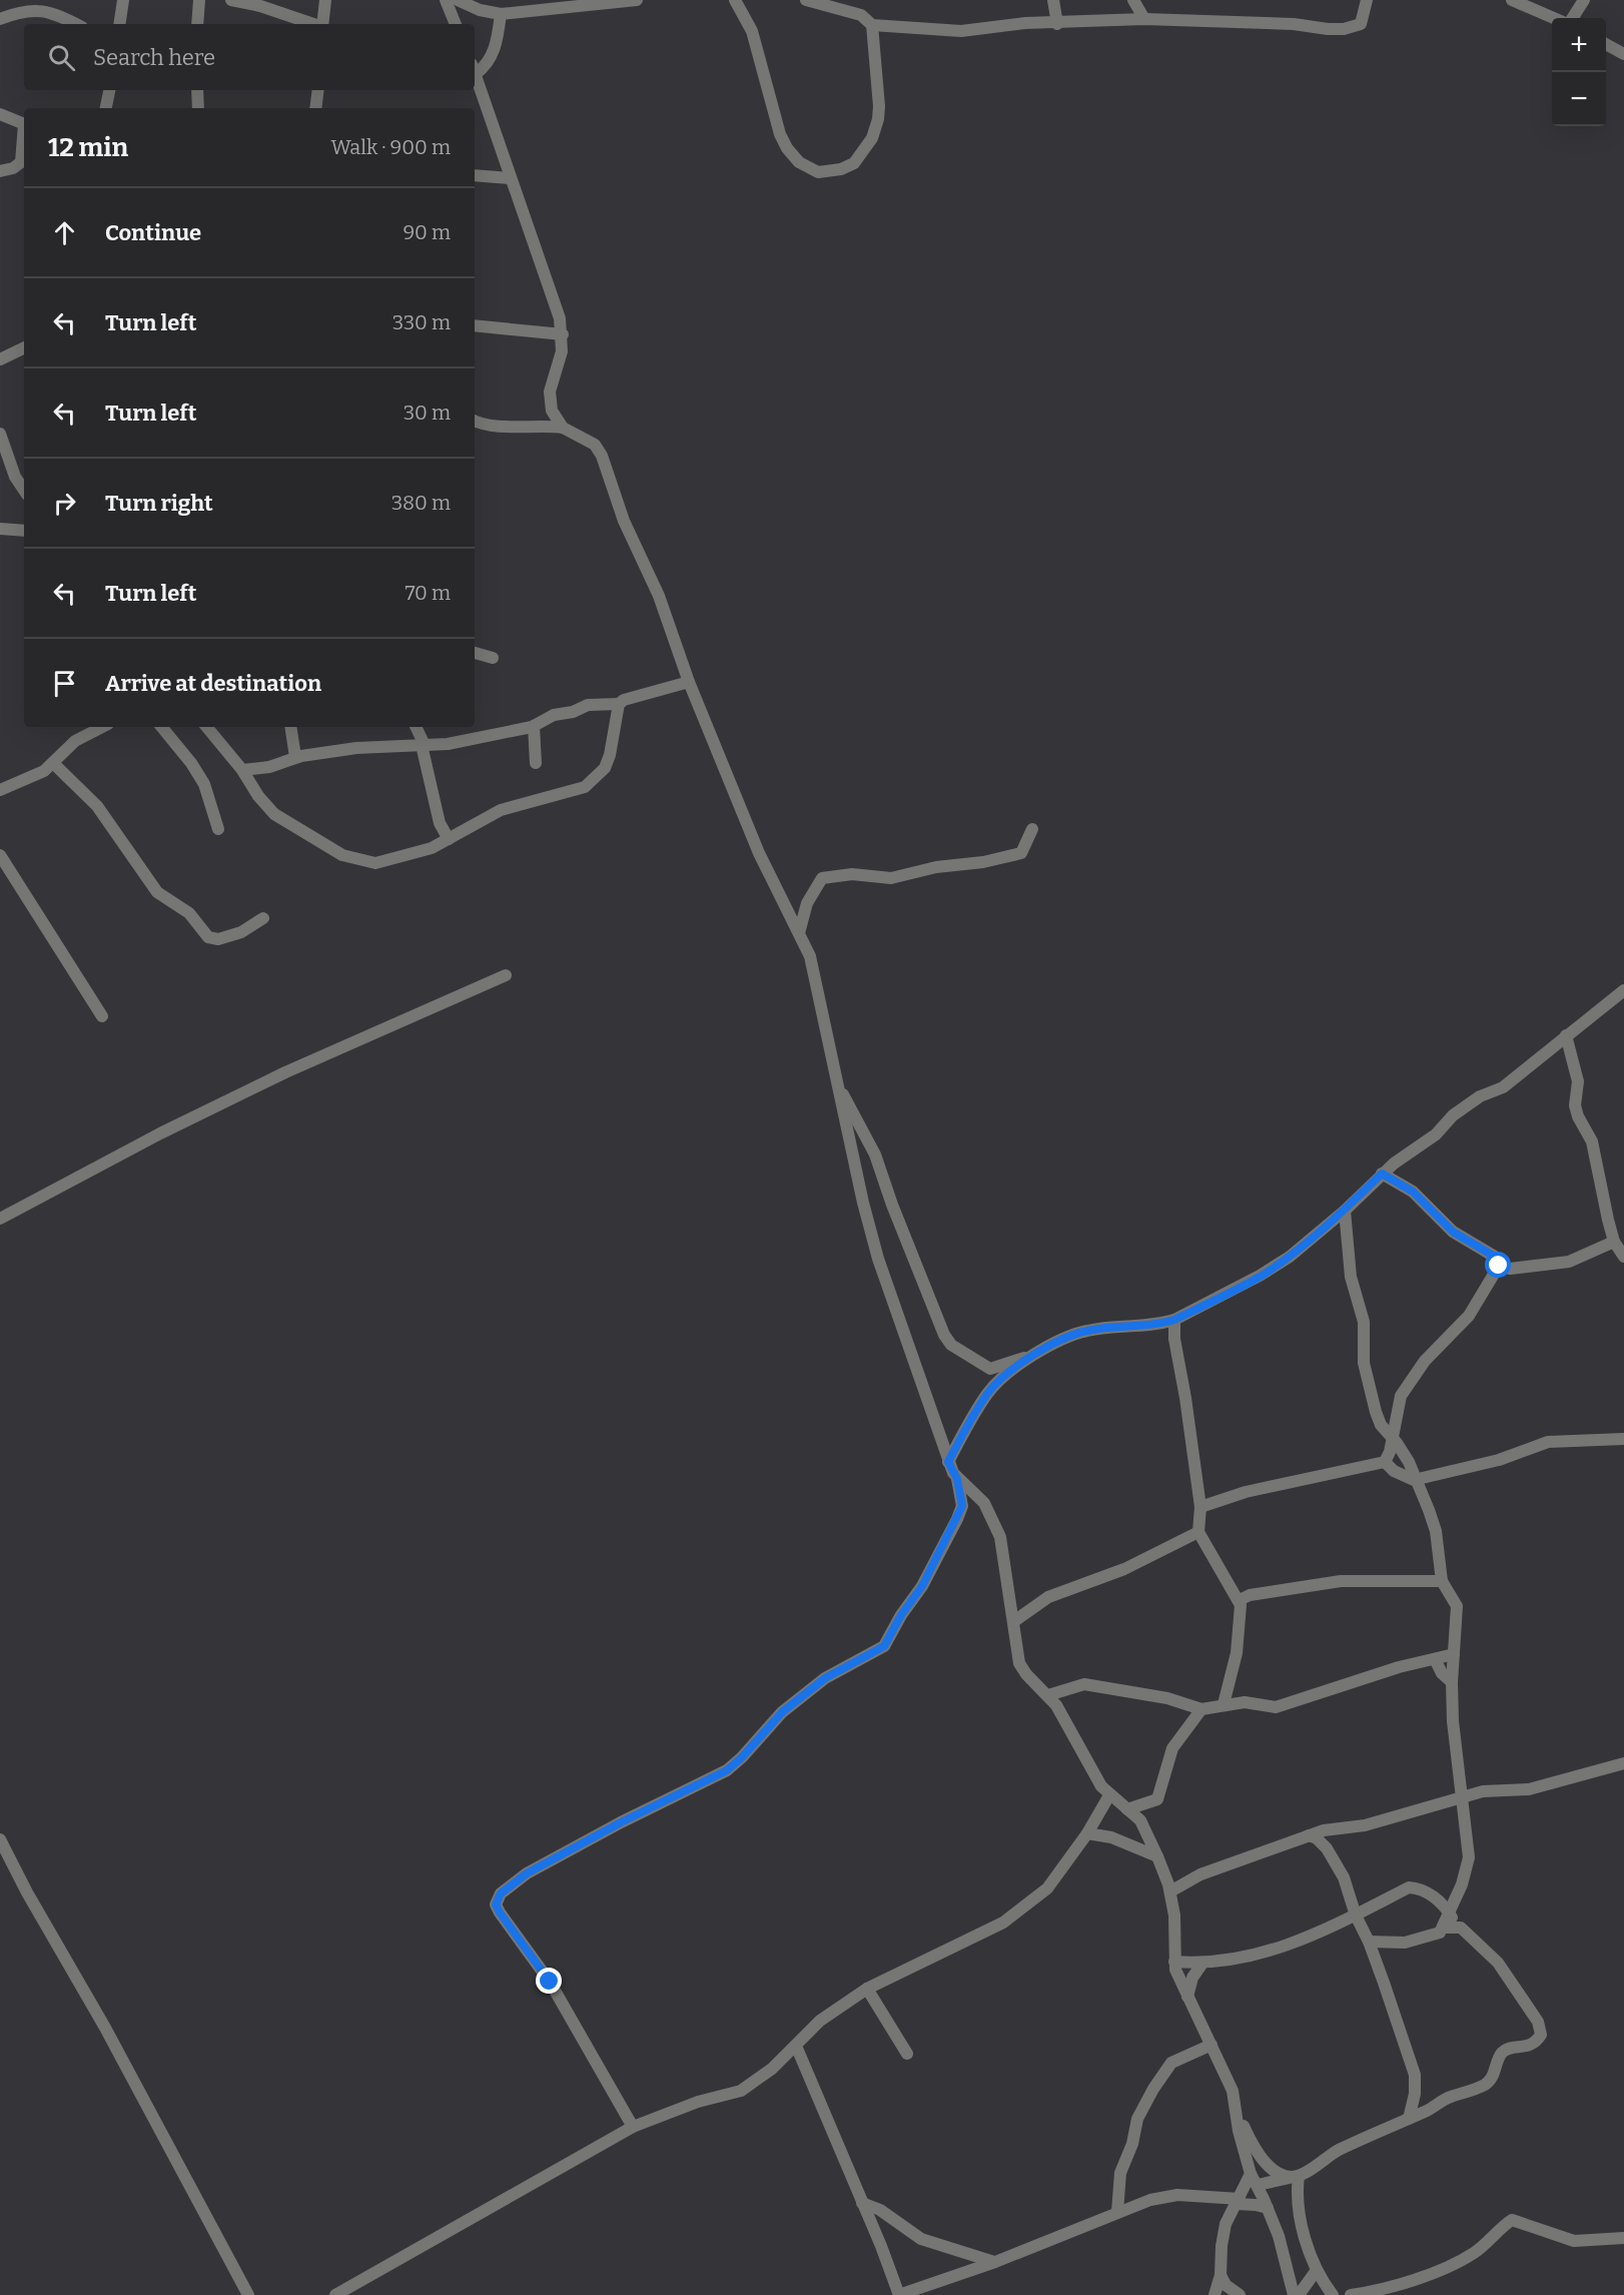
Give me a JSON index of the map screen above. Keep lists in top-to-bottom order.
{
  "page": {
    "map_buttons": ["+", "−"],
    "search": "Search here",
    "heading": ["12 min", "Walk · 900 m"],
    "list": [
      ["Continue", "90 m"],
      ["Turn left", "330 m"],
      ["Turn left", "30 m"],
      ["Turn right", "380 m"],
      ["Turn left", "70 m"],
      "Arrive at destination"
    ]
  }
}
